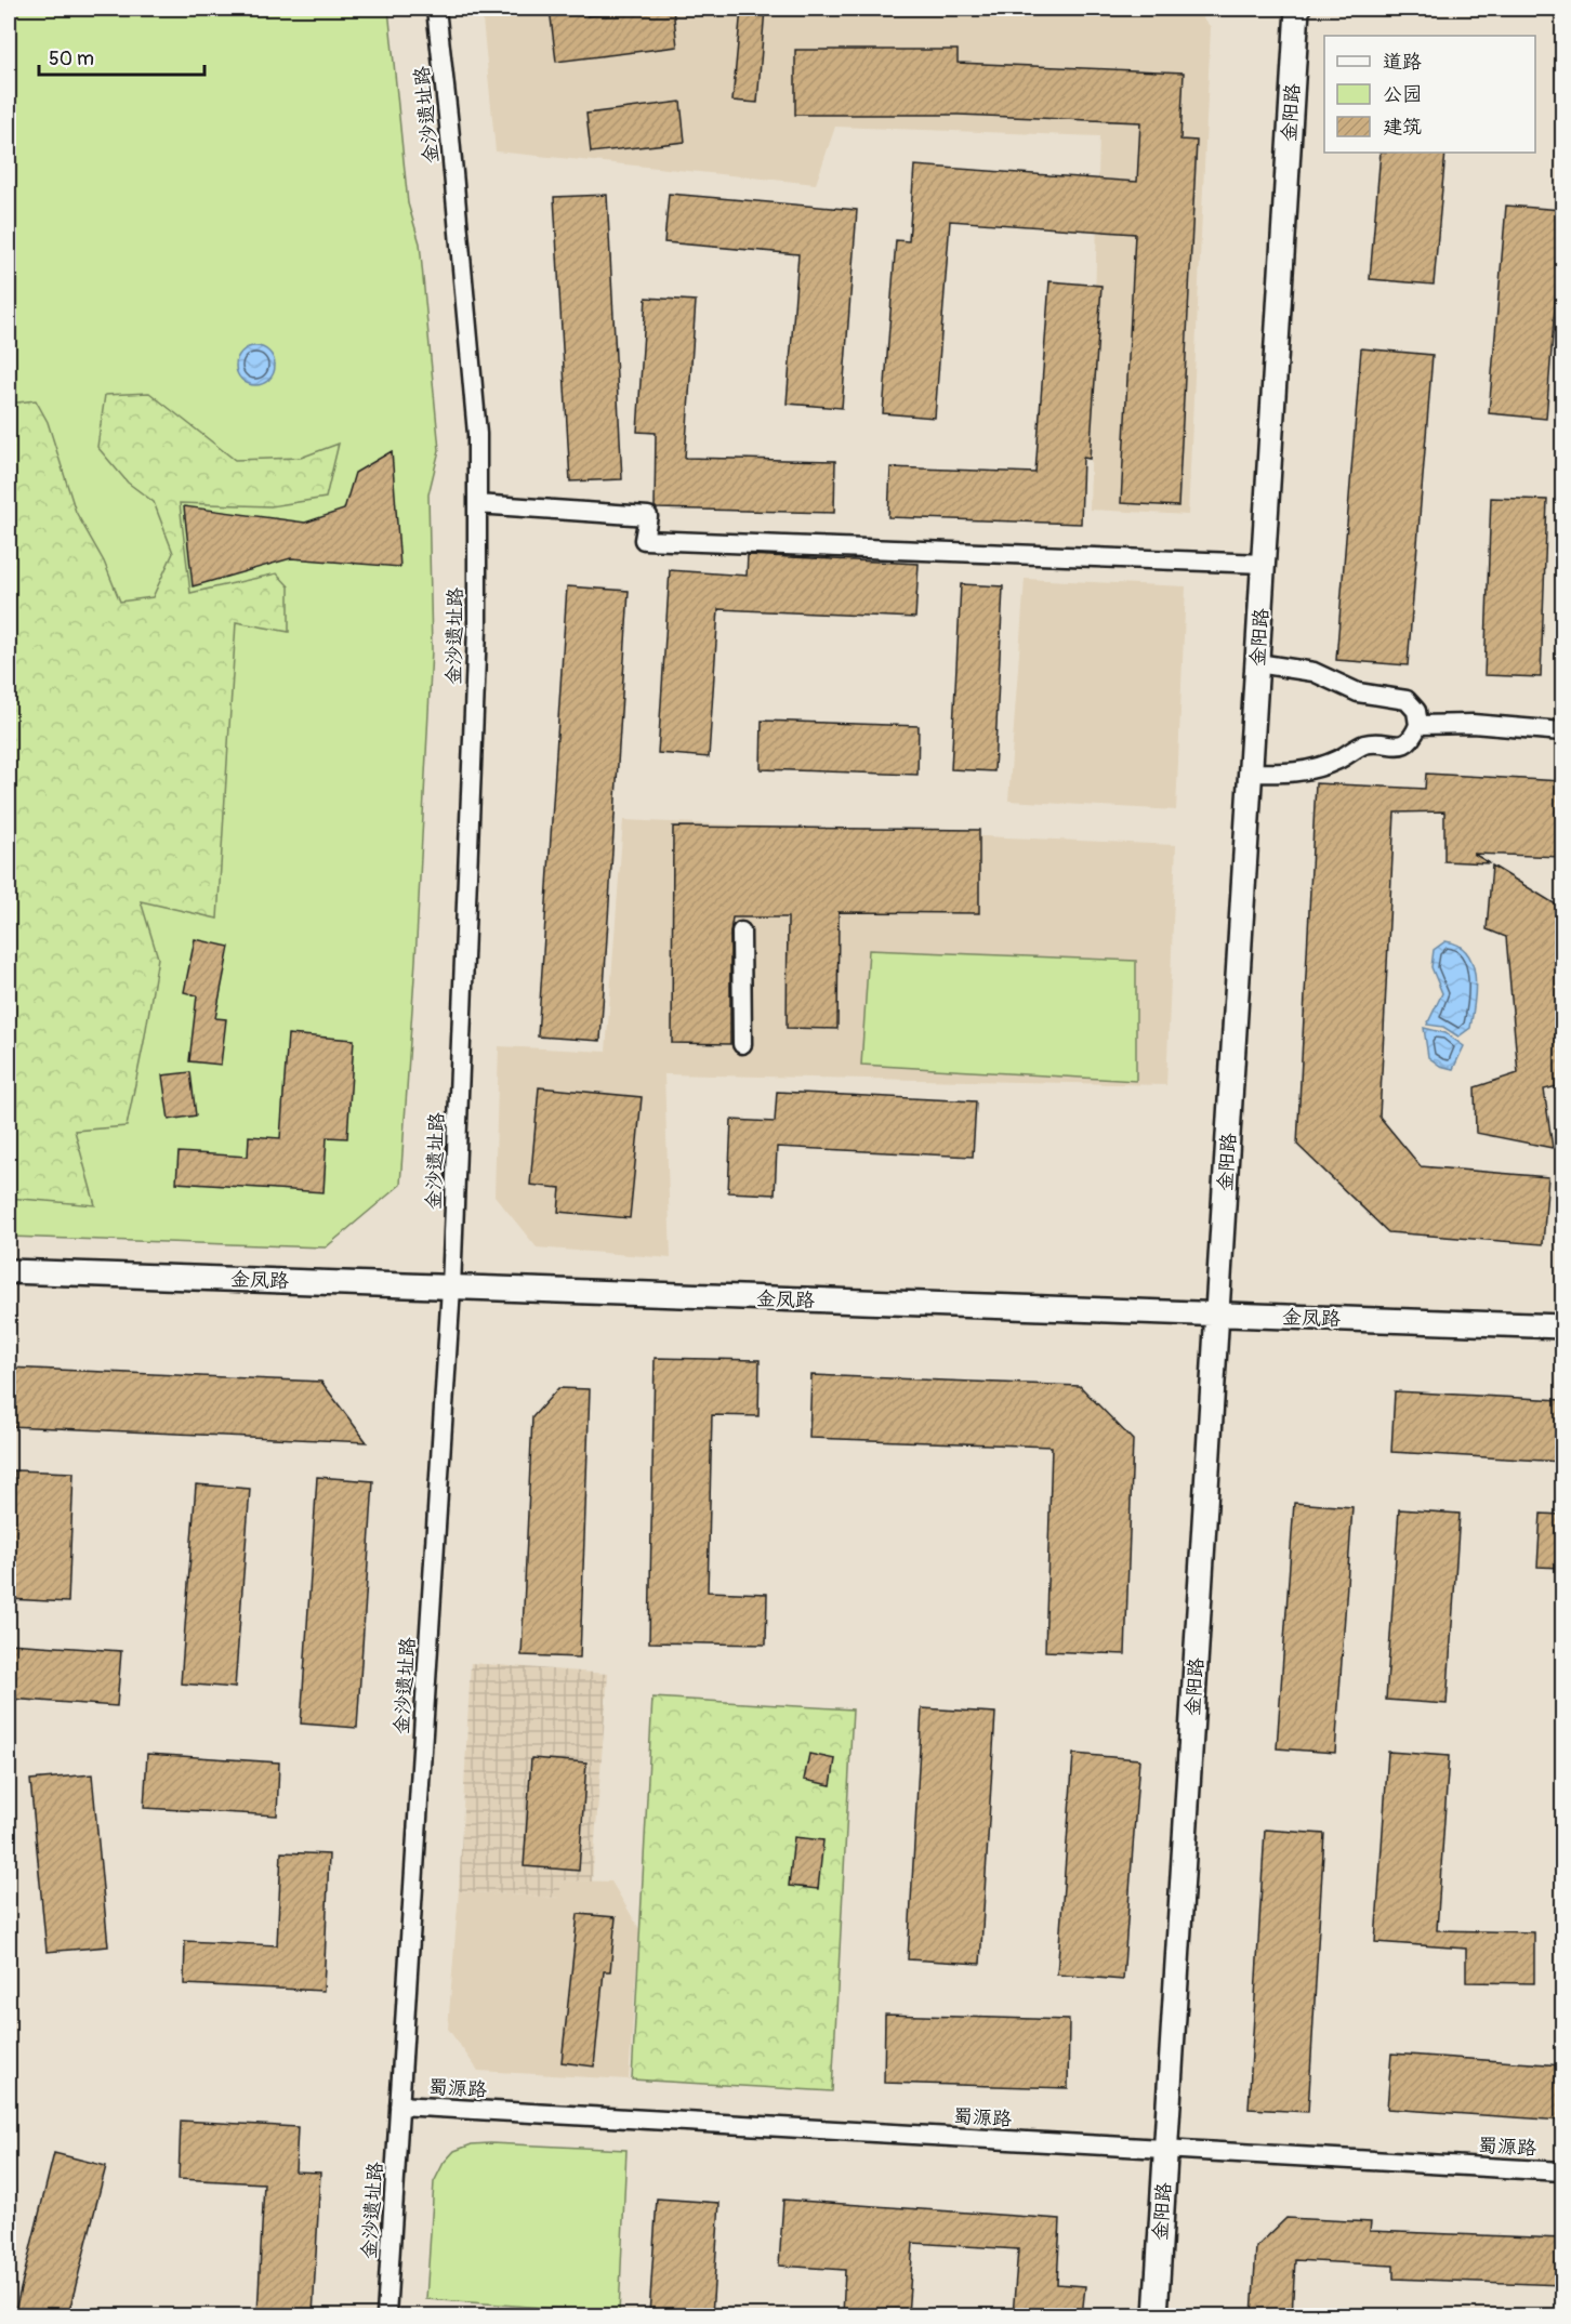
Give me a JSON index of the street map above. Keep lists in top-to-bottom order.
{
  "streets": {
    "street": [
      "金阳路",
      "金沙遗址路",
      "金凤路",
      "蜀源路"
    ]
  },
  "crossings": [
    ["金阳路", "金凤路"],
    ["金阳路", "蜀源路"],
    ["金沙遗址路", "金凤路"],
    ["金沙遗址路", "蜀源路"]
  ],
  "legend": ["道路", "公园", "建筑"],
  "scale_bar": "50 m"
}
